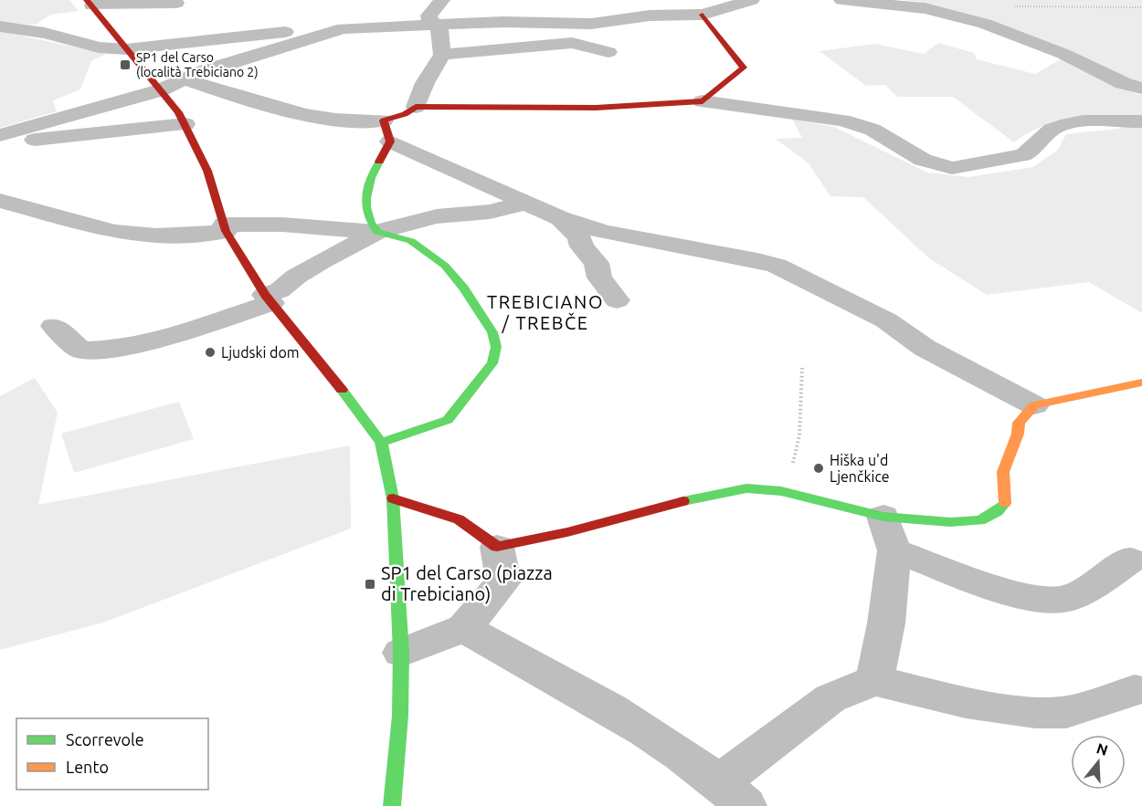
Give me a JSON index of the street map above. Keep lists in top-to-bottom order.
{
  "districts": ["TREBICIANO / TREBČE"],
  "places": {
    "transit": ["SP1 del Carso (località Trebiciano 2)", "SP1 del Carso (piazza di Trebiciano)"],
    "other": ["Ljudski dom", "Hiška u'd Ljenčkice"]
  },
  "legend": ["Scorrevole", "Lento"],
  "north": "top"
}
